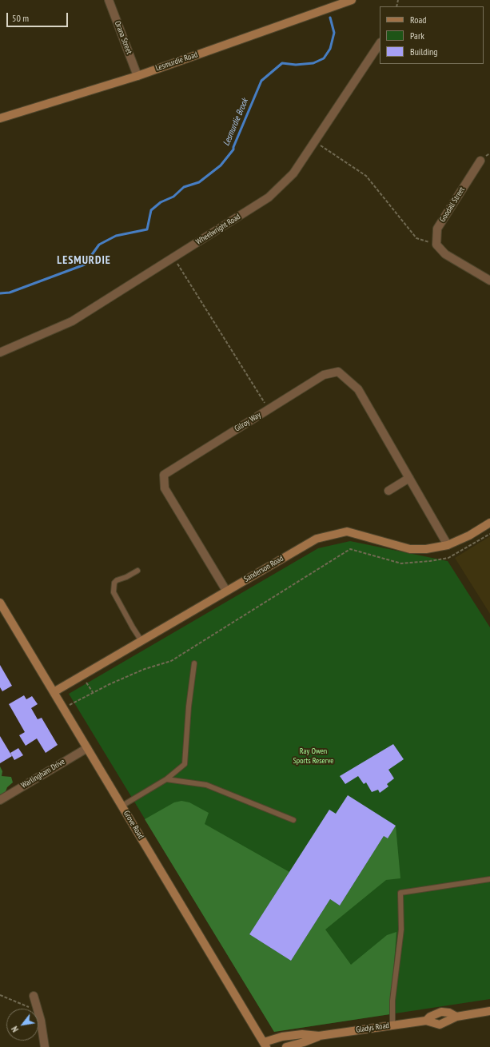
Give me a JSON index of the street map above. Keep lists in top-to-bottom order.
{
  "streets": {
    "street": [
      "Orana Street",
      "Lesmurdie Road",
      "Goodall Street",
      "Wheelwright Road",
      "Gilroy Way",
      "Sanderson Road",
      "Warlingham Drive",
      "Grove Road",
      "Gladys Road"
    ]
  },
  "crossings": [
    ["Orana Street", "Lesmurdie Road"],
    ["Gilroy Way", "Sanderson Road"],
    ["Sanderson Road", "Grove Road"],
    ["Warlingham Drive", "Grove Road"],
    ["Grove Road", "Gladys Road"]
  ],
  "districts": ["LESMURDIE"],
  "water": ["Lesmurdie Brook"],
  "parks": ["Ray Owen Sports Reserve"],
  "legend": ["Road", "Park", "Building"],
  "scale_bar": "50 m",
  "north": "bottom left"
}
